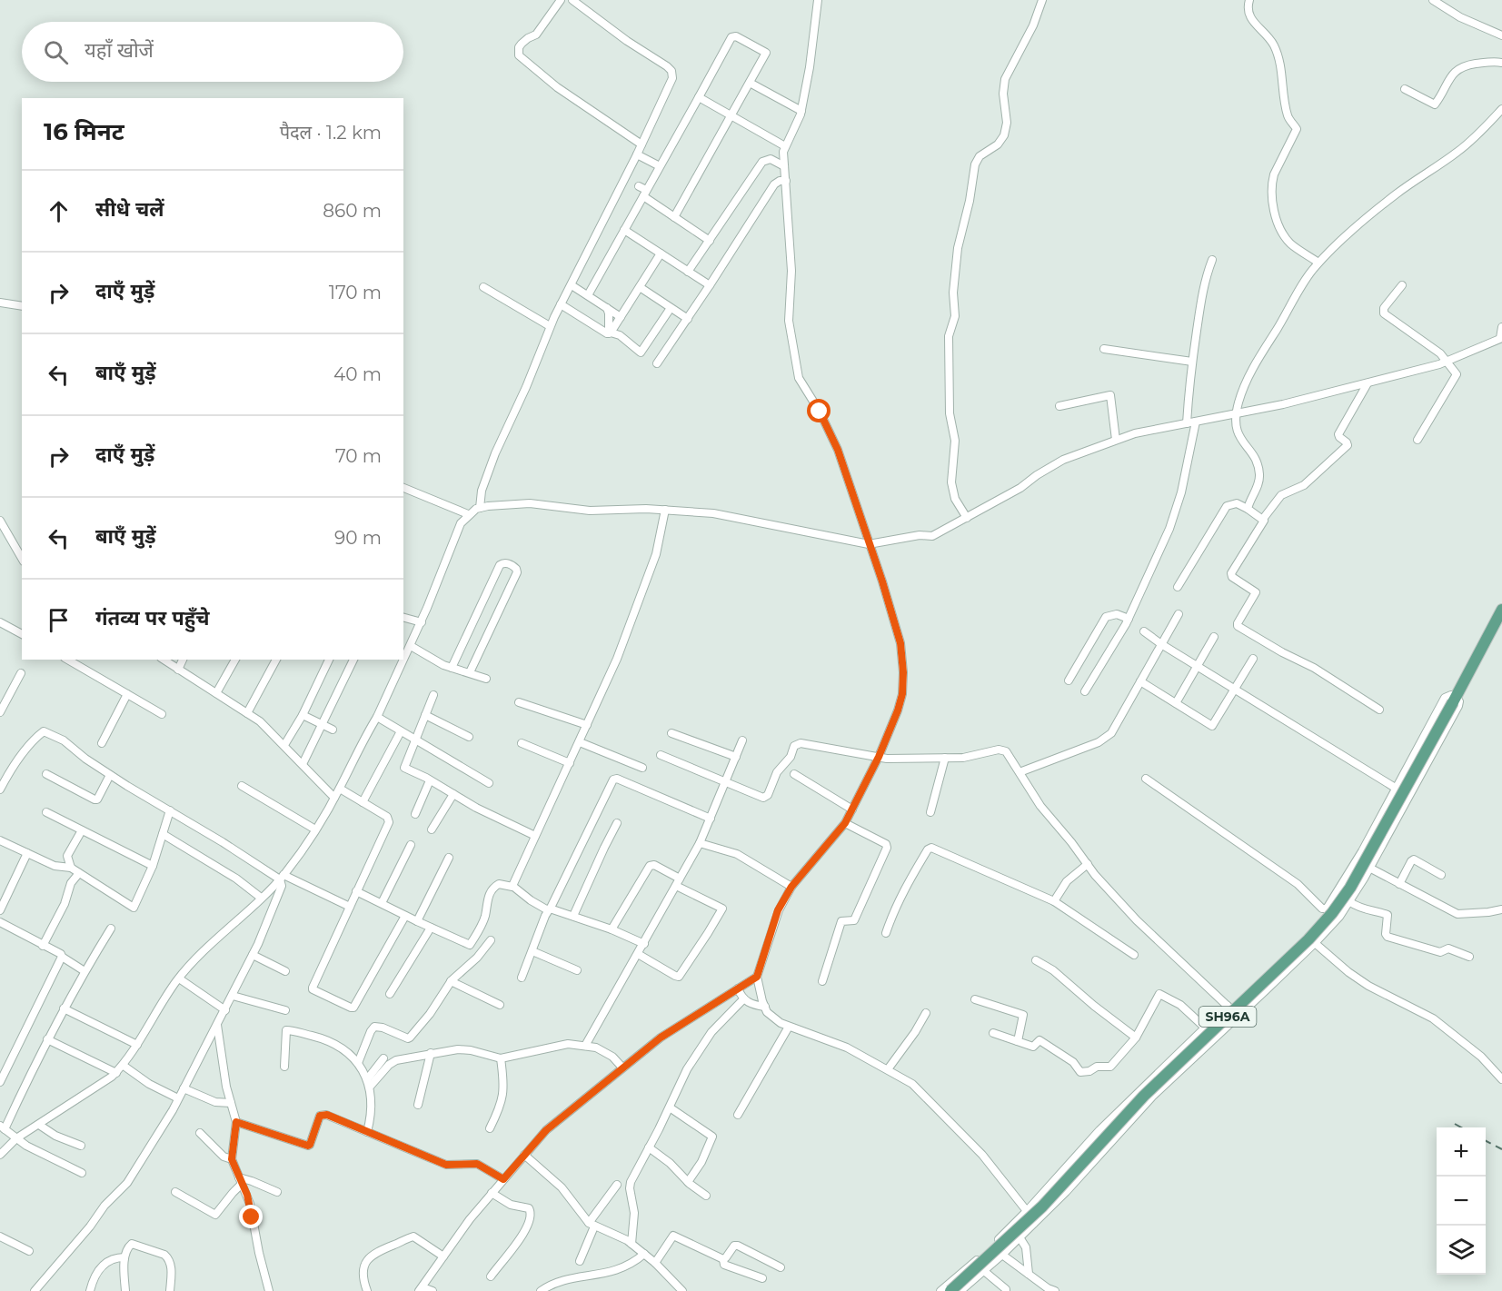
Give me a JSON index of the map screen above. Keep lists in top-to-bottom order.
{
  "streets": {
    "main road": ["SH96A"]
  },
  "page": {
    "search": "यहाँ खोजें",
    "heading": ["16 मिनट", "पैदल · 1.2 km"],
    "list": [
      ["सीधे चलें", "860 m"],
      ["दाएँ मुड़ें", "170 m"],
      ["बाएँ मुड़ें", "40 m"],
      ["दाएँ मुड़ें", "70 m"],
      ["बाएँ मुड़ें", "90 m"],
      "गंतव्य पर पहुँचे"
    ],
    "map_buttons": ["+", "−"]
  }
}
